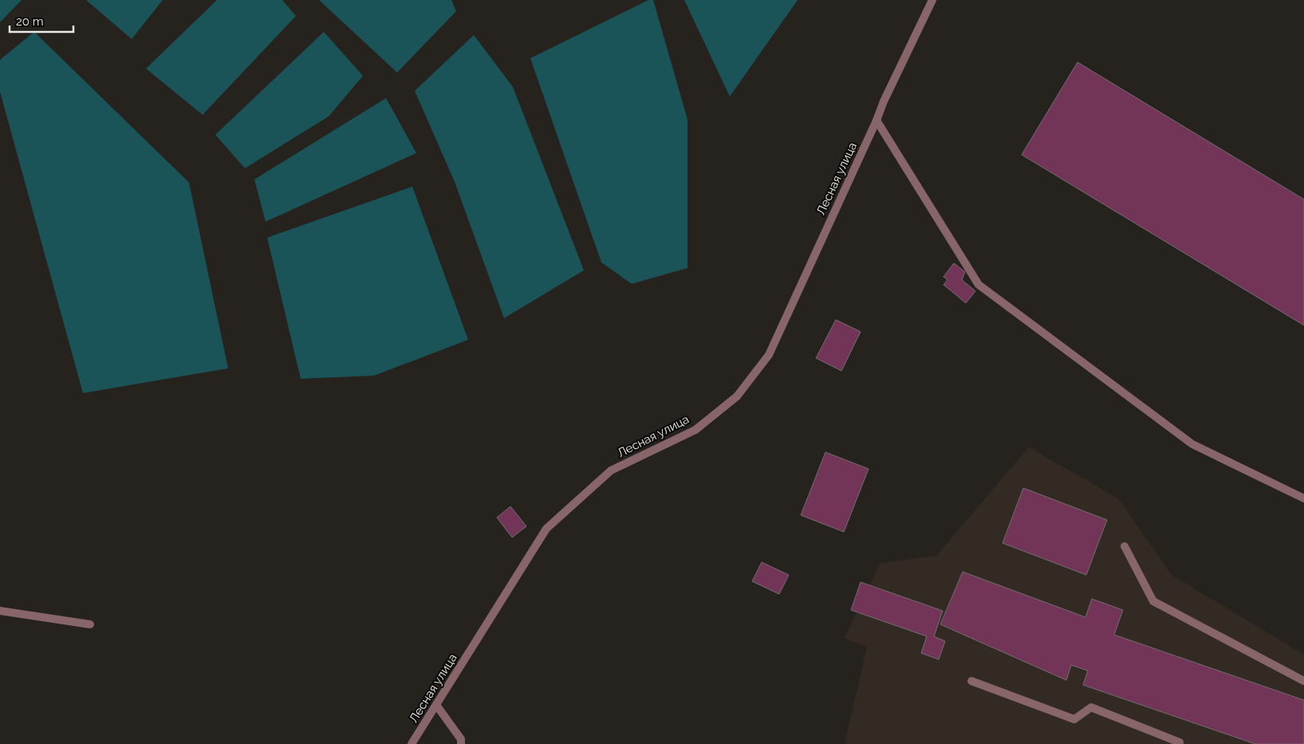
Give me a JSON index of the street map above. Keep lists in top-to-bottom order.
{
  "streets": {
    "street": ["Лесная улица"]
  },
  "scale_bar": "20 m"
}
